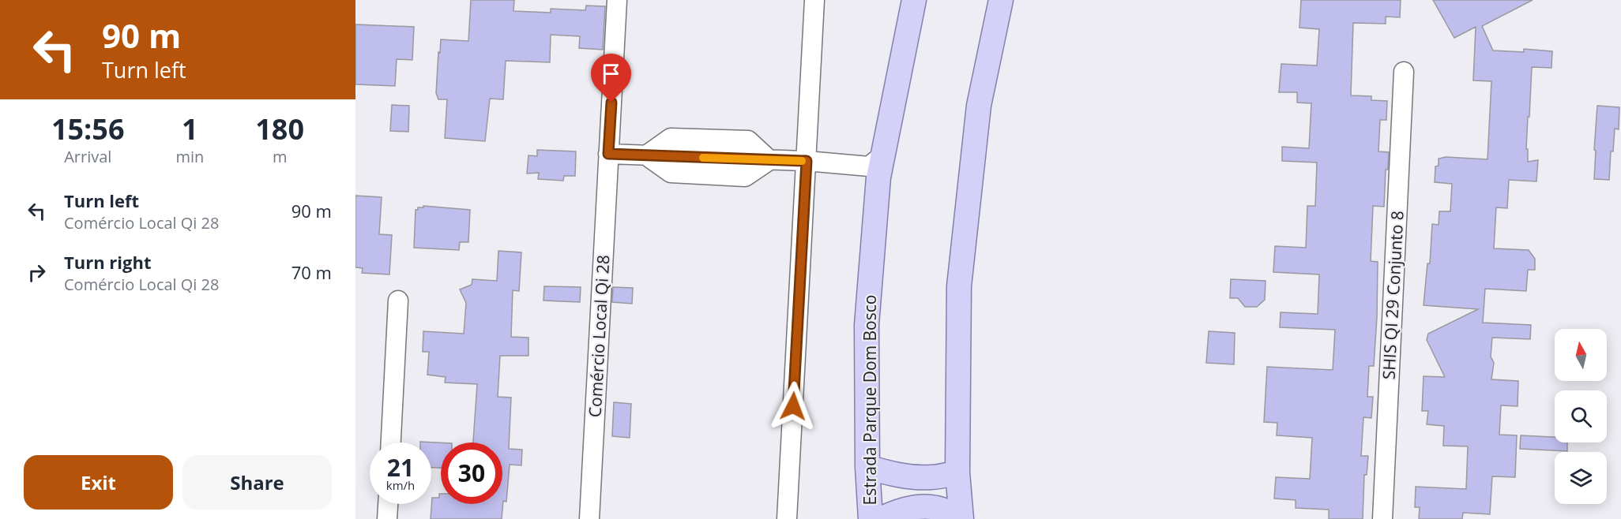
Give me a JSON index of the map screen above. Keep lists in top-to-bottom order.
{
  "streets": {
    "main road": ["Estrada Parque Dom Bosco"],
    "street": ["SHIS QI 29 Conjunto 8", "Comércio Local Qi 28"]
  },
  "north": "top",
  "page": {
    "turn": ["90 m", "Turn left"],
    "eta": [
      "15:56",
      "Arrival",
      "1",
      "min",
      "180",
      "m"
    ],
    "list": [
      {
        "name": "Turn left",
        "note": "Comércio Local Qi 28",
        "value": "90 m"
      },
      {
        "name": "Turn right",
        "note": "Comércio Local Qi 28",
        "value": "70 m"
      }
    ],
    "speed": "21 km/h",
    "limit": "30",
    "buttons": ["Exit", "Share"]
  }
}
